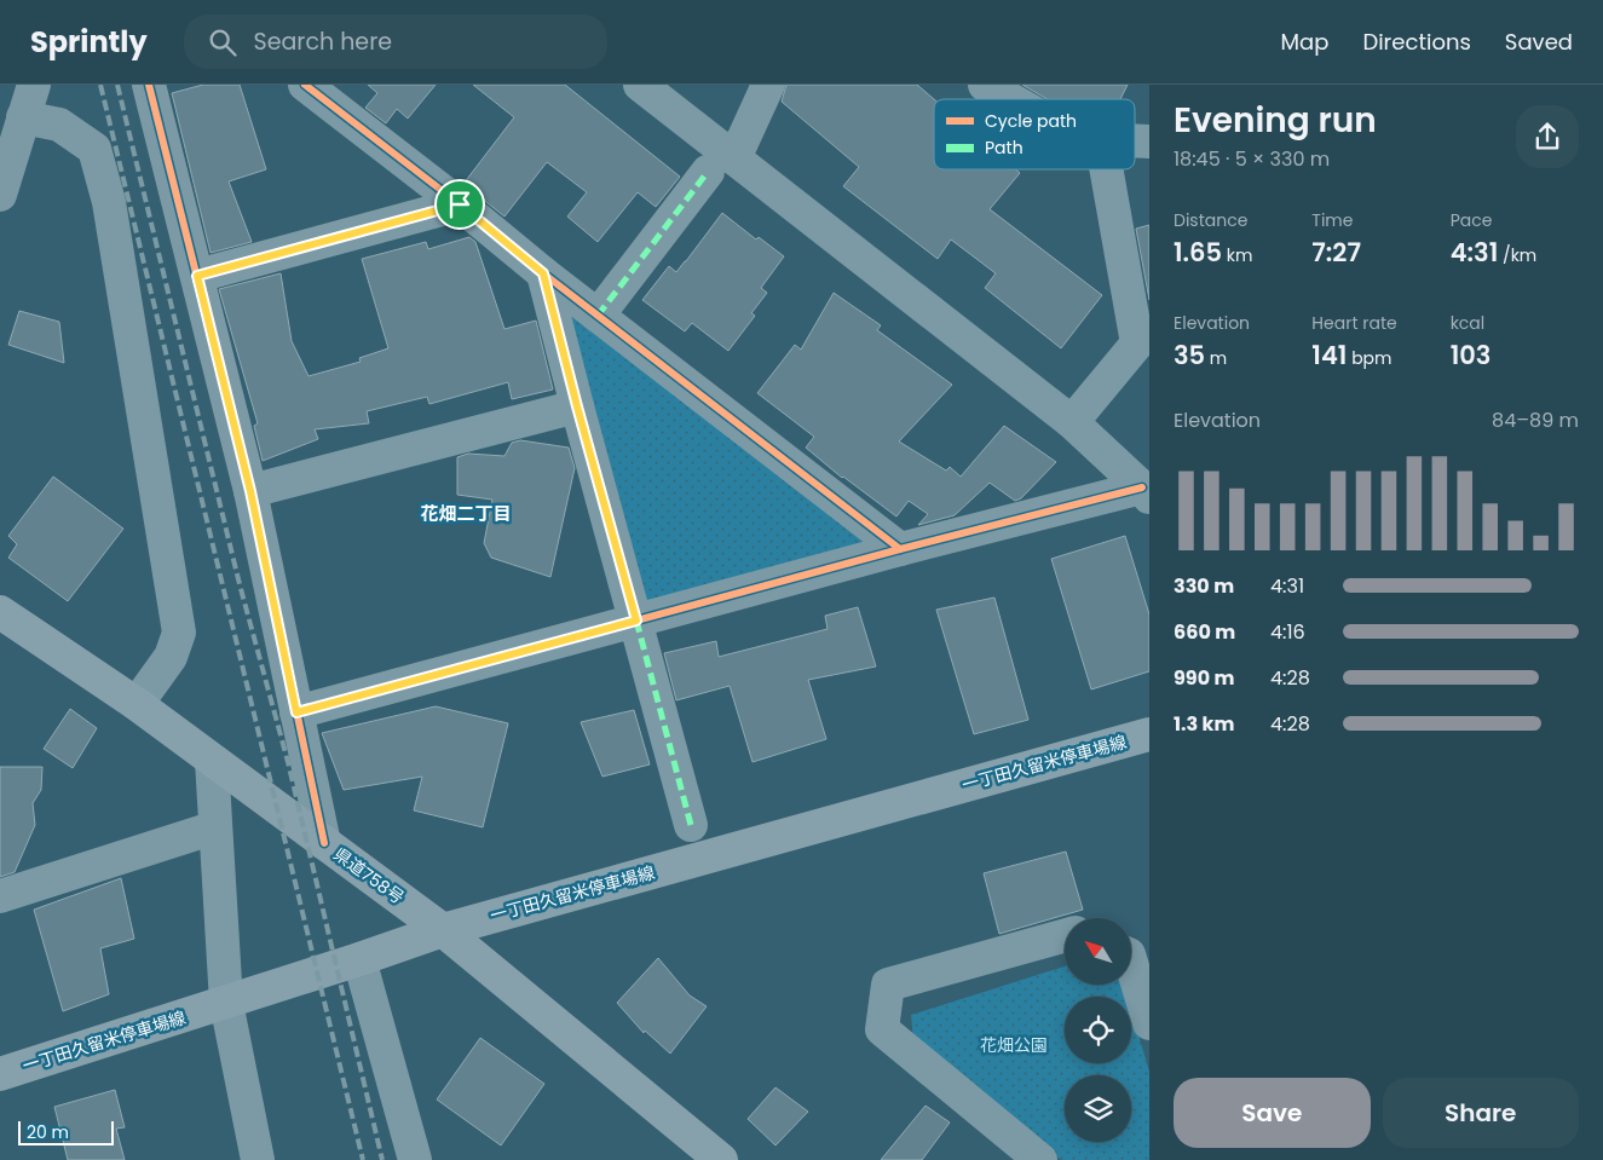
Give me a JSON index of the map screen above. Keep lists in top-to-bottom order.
{
  "streets": {
    "main road": ["一丁田久留米停車場線", "県道758号"]
  },
  "crossings": [
    ["一丁田久留米停車場線", "県道758号"]
  ],
  "districts": ["花畑二丁目"],
  "parks": ["花畑公園"],
  "legend": ["Cycle path", "Path"],
  "scale_bar": "20 m",
  "north": "top left",
  "page": {
    "header": "Sprintly",
    "search": "Search here",
    "nav": ["Map", "Directions", "Saved"],
    "heading": ["Evening run", "18:45 · 5 × 330 m"],
    "stats": [
      ["Distance", "1.65 km"],
      ["Time", "7:27"],
      ["Pace", "4:31 /km"],
      ["Elevation", "35 m"],
      ["Heart rate", "141 bpm"],
      ["kcal", "103"]
    ],
    "chart": ["Elevation", "84–89 m"],
    "list": [
      {
        "name": "330 m",
        "note": "4:31"
      },
      {
        "name": "660 m",
        "note": "4:16"
      },
      {
        "name": "990 m",
        "note": "4:28"
      },
      {
        "name": "1.3 km",
        "note": "4:28"
      }
    ],
    "buttons": ["Save", "Share"],
    "scale": "20 m"
  }
}
